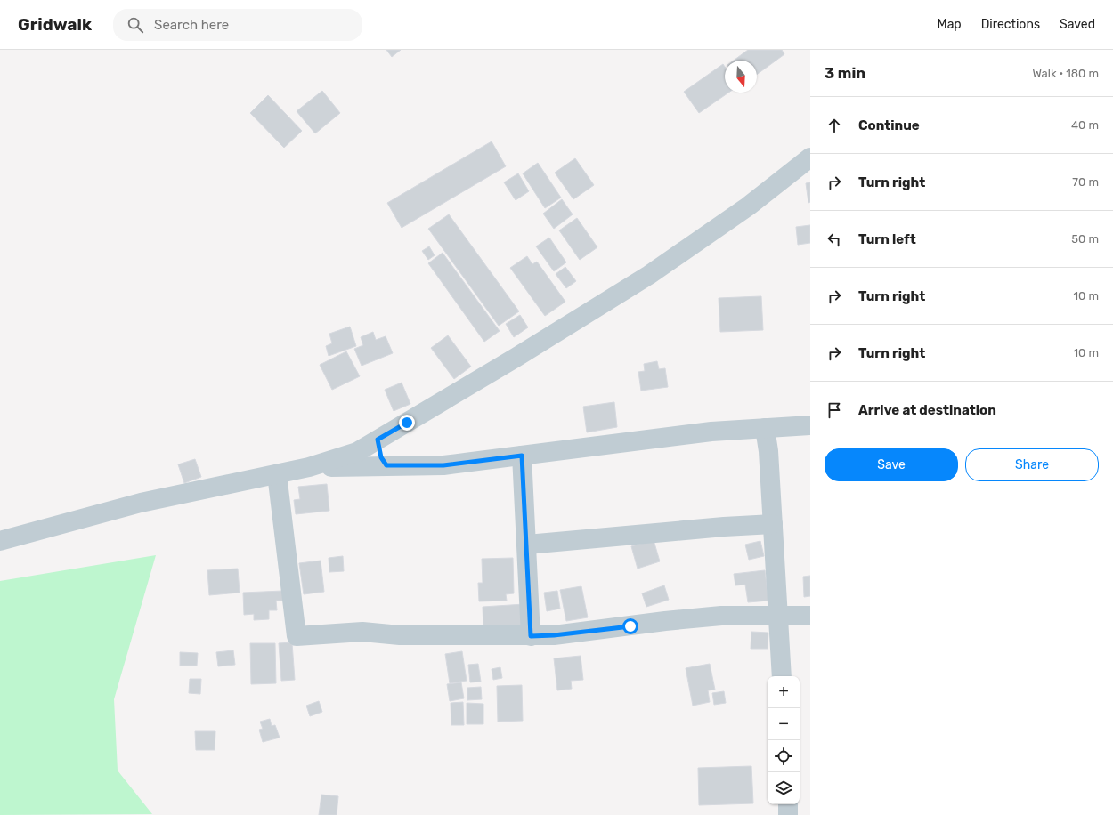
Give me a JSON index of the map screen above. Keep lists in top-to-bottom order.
{
  "north": "bottom",
  "page": {
    "header": "Gridwalk",
    "search": "Search here",
    "nav": ["Map", "Directions", "Saved"],
    "heading": ["3 min", "Walk · 180 m"],
    "list": [
      ["Continue", "40 m"],
      ["Turn right", "70 m"],
      ["Turn left", "50 m"],
      ["Turn right", "10 m"],
      ["Turn right", "10 m"],
      "Arrive at destination"
    ],
    "buttons": ["Save", "Share"],
    "map_buttons": ["+", "−"]
  }
}
